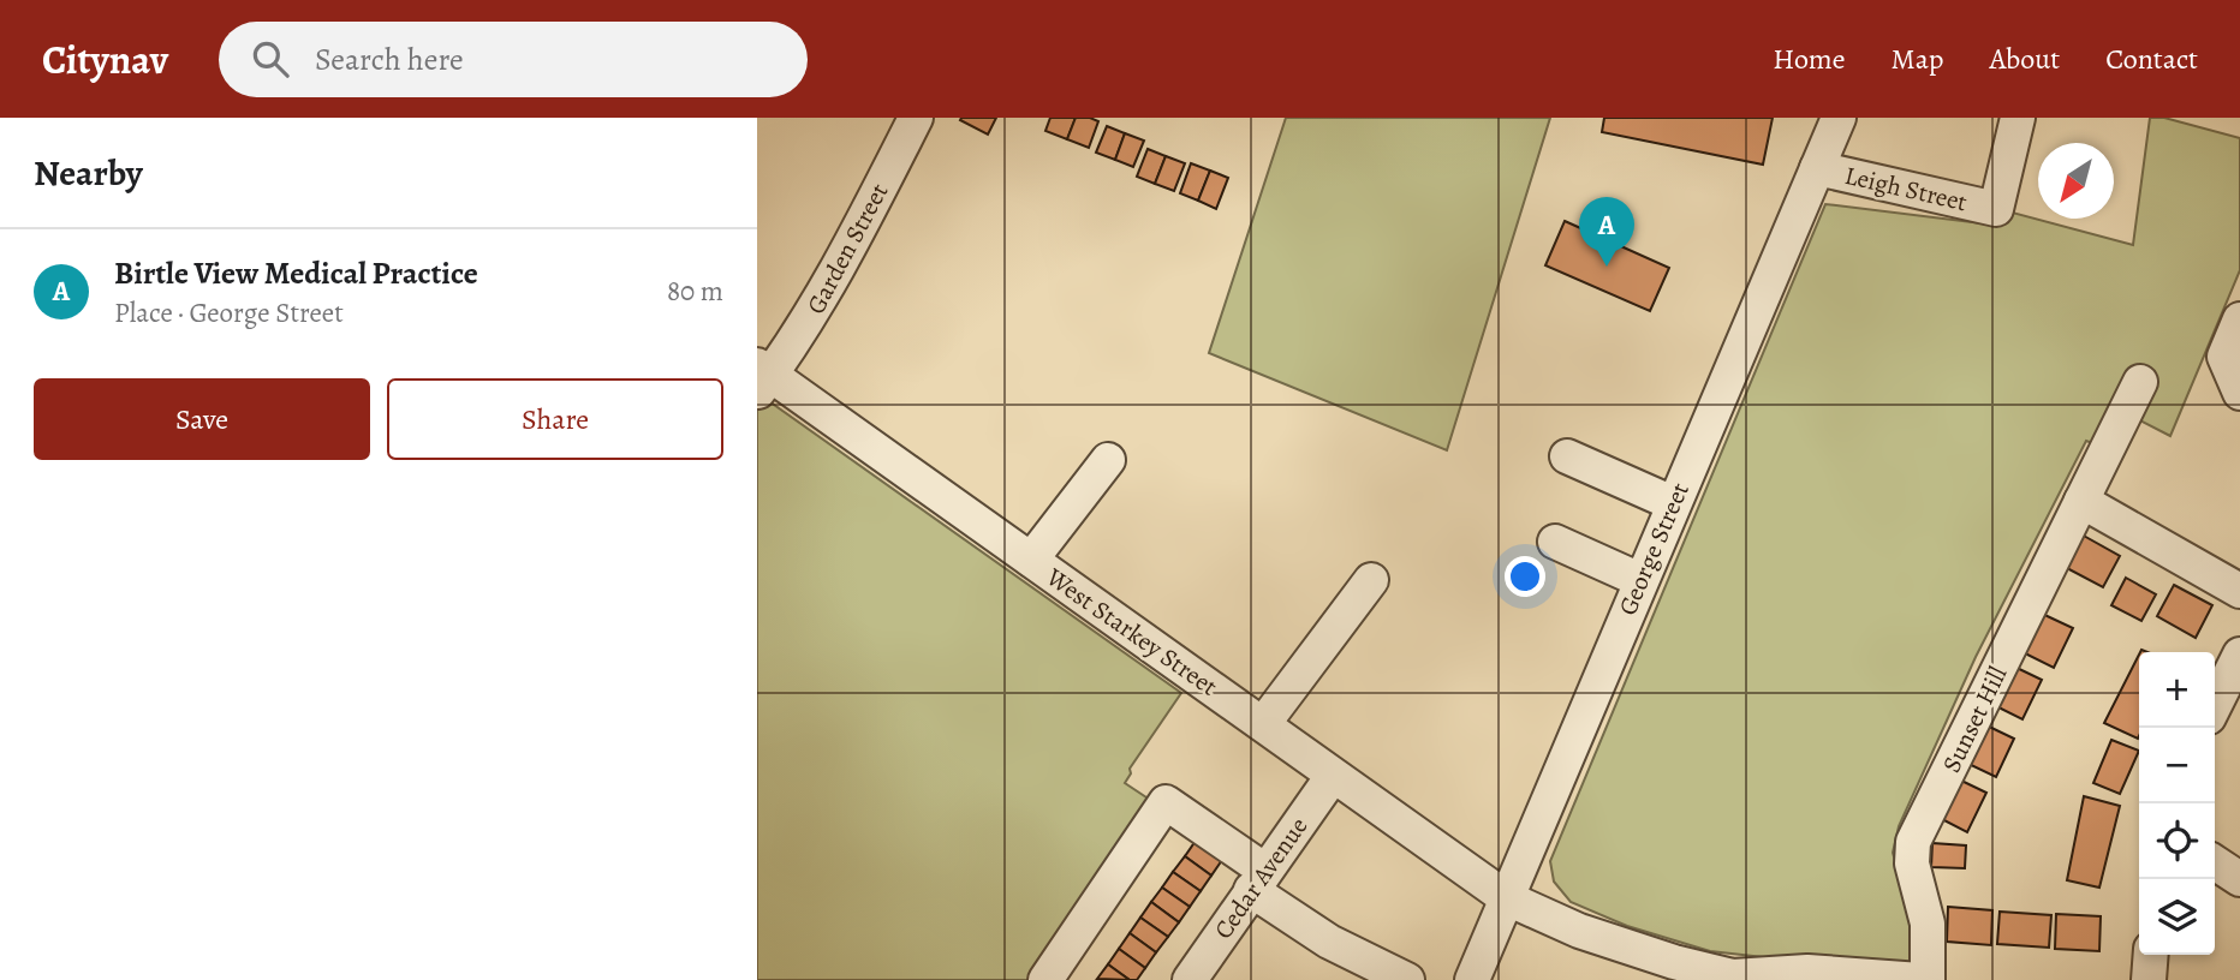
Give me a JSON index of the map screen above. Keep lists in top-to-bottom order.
{
  "streets": {
    "street": [
      "Leigh Street",
      "Garden Street",
      "George Street",
      "West Starkey Street",
      "Sunset Hill",
      "Cedar Avenue"
    ]
  },
  "crossings": [
    ["Leigh Street", "George Street"],
    ["Garden Street", "West Starkey Street"],
    ["George Street", "West Starkey Street"],
    ["West Starkey Street", "Cedar Avenue"]
  ],
  "north": "bottom left",
  "page": {
    "header": "Citynav",
    "search": "Search here",
    "nav": [
      "Home",
      "Map",
      "About",
      "Contact"
    ],
    "heading": "Nearby",
    "pins": "A",
    "list": [
      {
        "mark": "A",
        "name": "Birtle View Medical Practice",
        "note": "Place · George Street",
        "value": "80 m"
      }
    ],
    "buttons": ["Save", "Share"],
    "map_buttons": ["+", "−"]
  }
}
